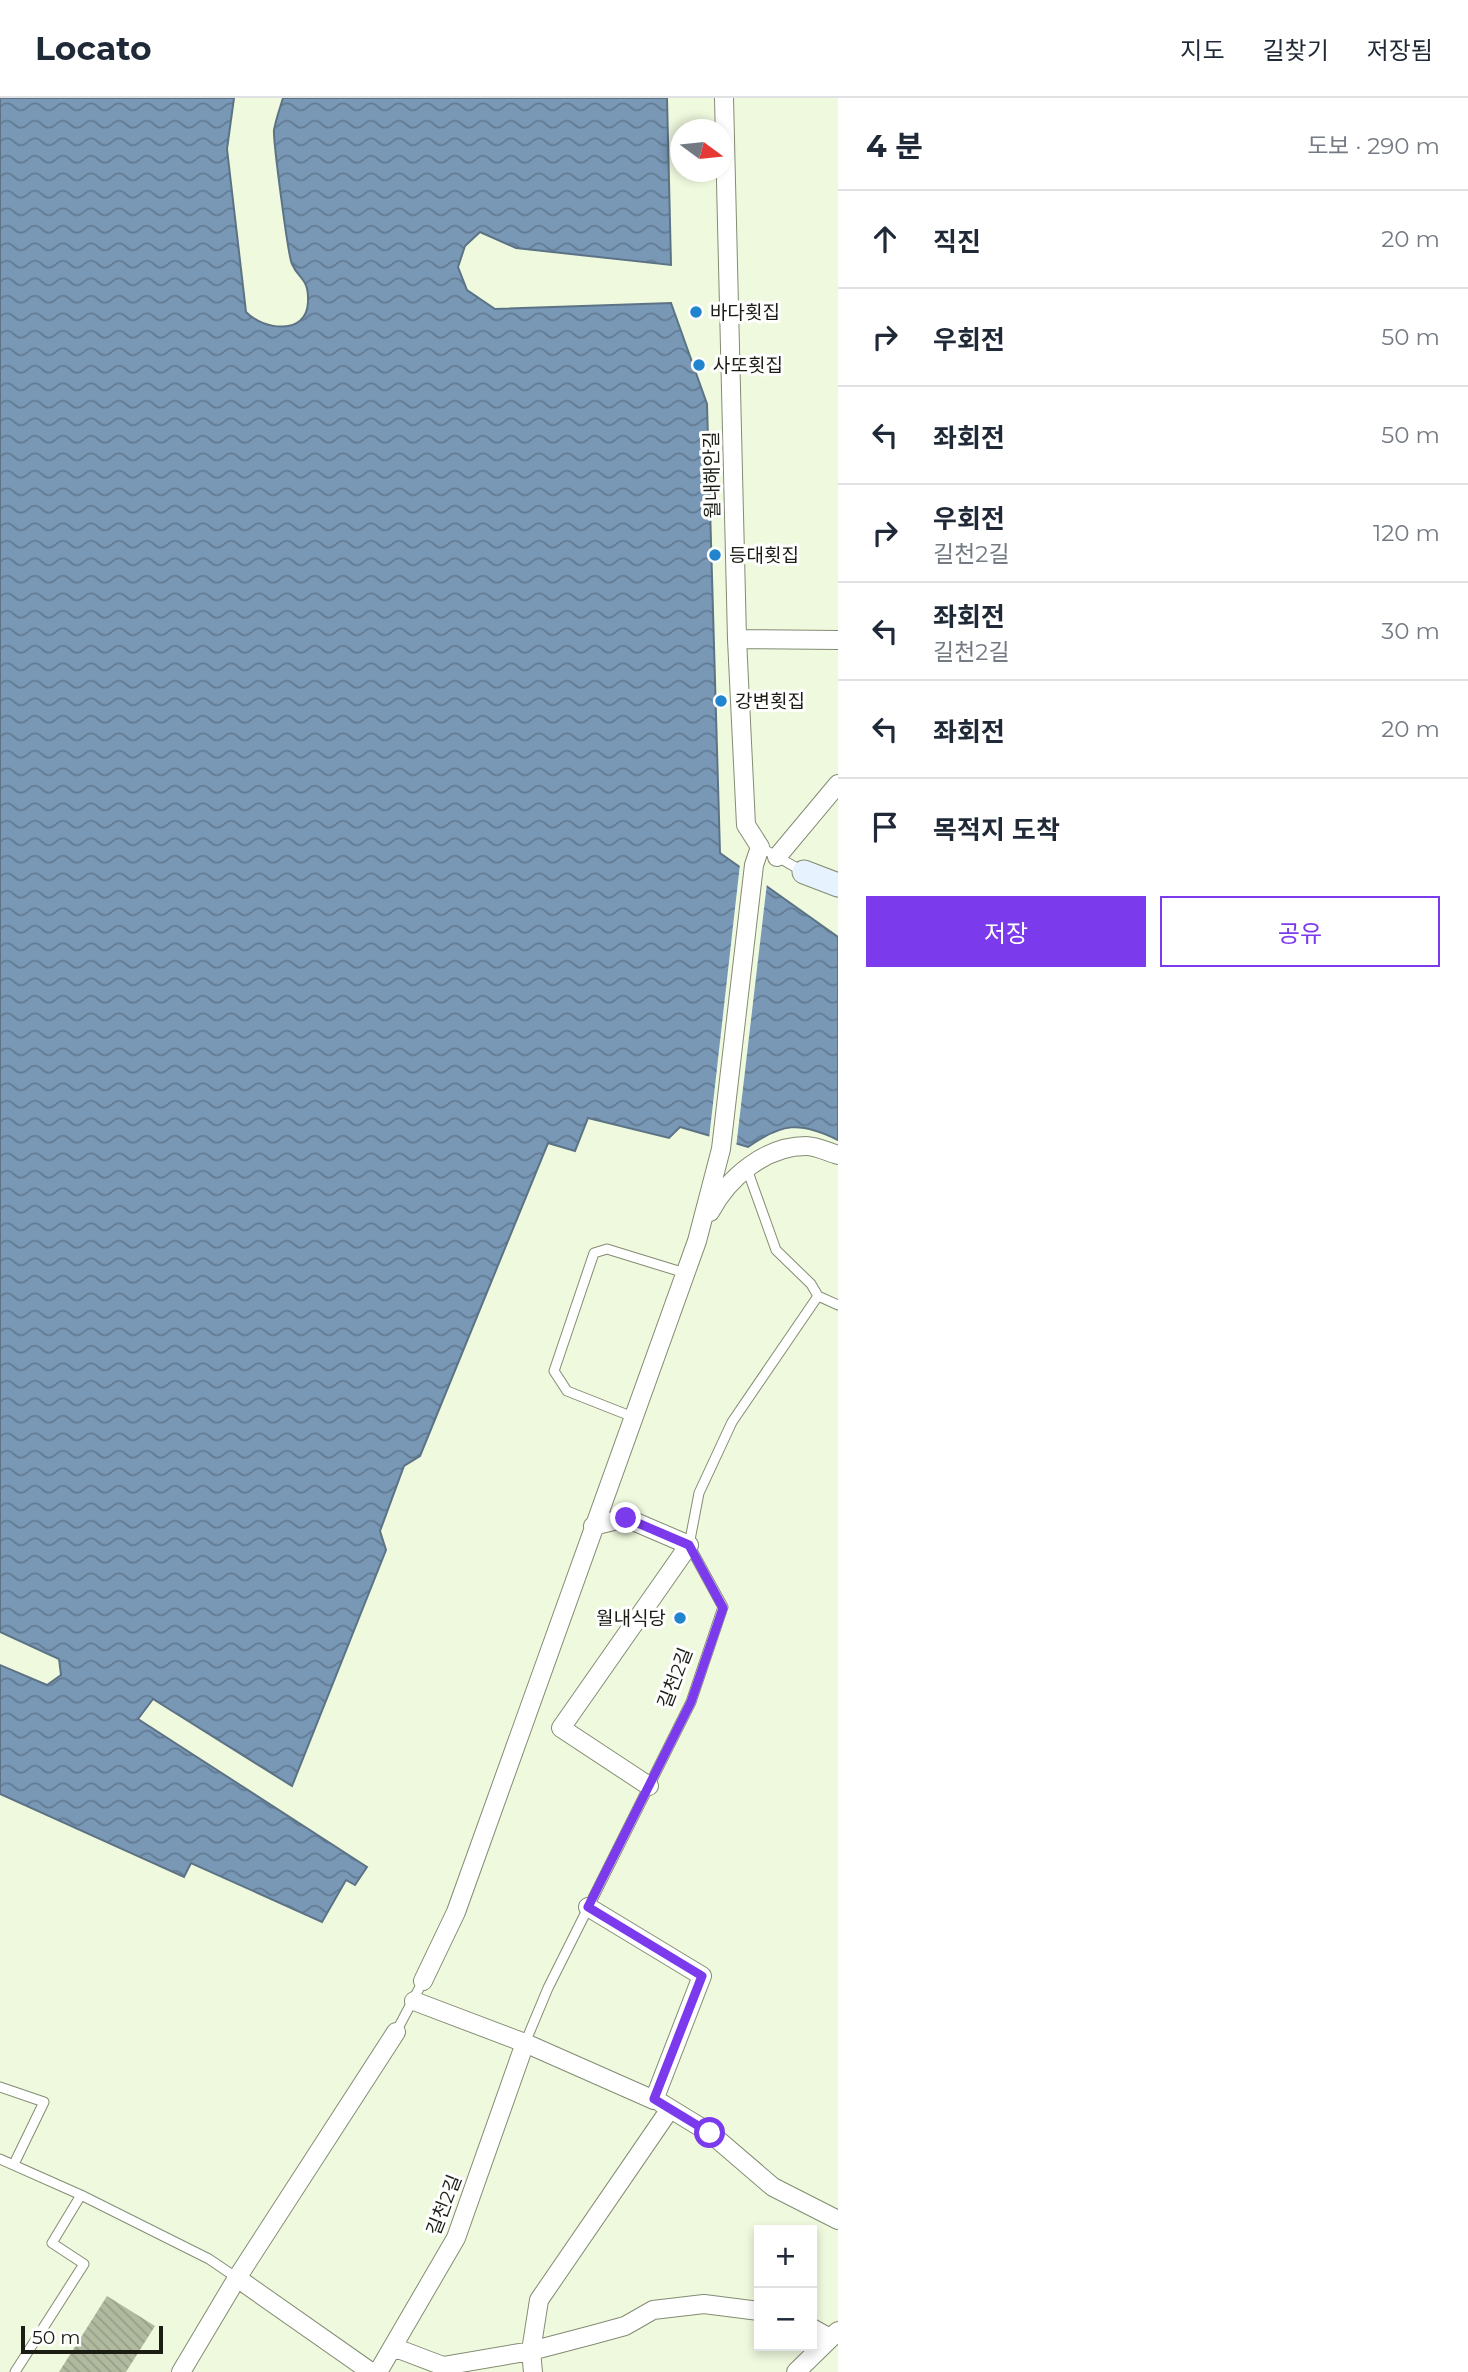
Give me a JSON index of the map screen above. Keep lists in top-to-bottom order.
{
  "streets": {
    "street": ["월내해안길", "길천2길"]
  },
  "places": [
    "바다횟집",
    "사또횟집",
    "등대횟집",
    "강변횟집",
    "월내식당"
  ],
  "scale_bar": "50 m",
  "north": "right",
  "page": {
    "header": "Locato",
    "nav": ["지도", "길찾기", "저장됨"],
    "heading": ["4 분", "도보 · 290 m"],
    "list": [
      ["직진", "20 m"],
      ["우회전", "50 m"],
      ["좌회전", "50 m"],
      ["우회전", "길천2길", "120 m"],
      ["좌회전", "길천2길", "30 m"],
      ["좌회전", "20 m"],
      "목적지 도착"
    ],
    "buttons": ["저장", "공유"],
    "map_buttons": ["+", "−"],
    "scale": "50 m"
  }
}
